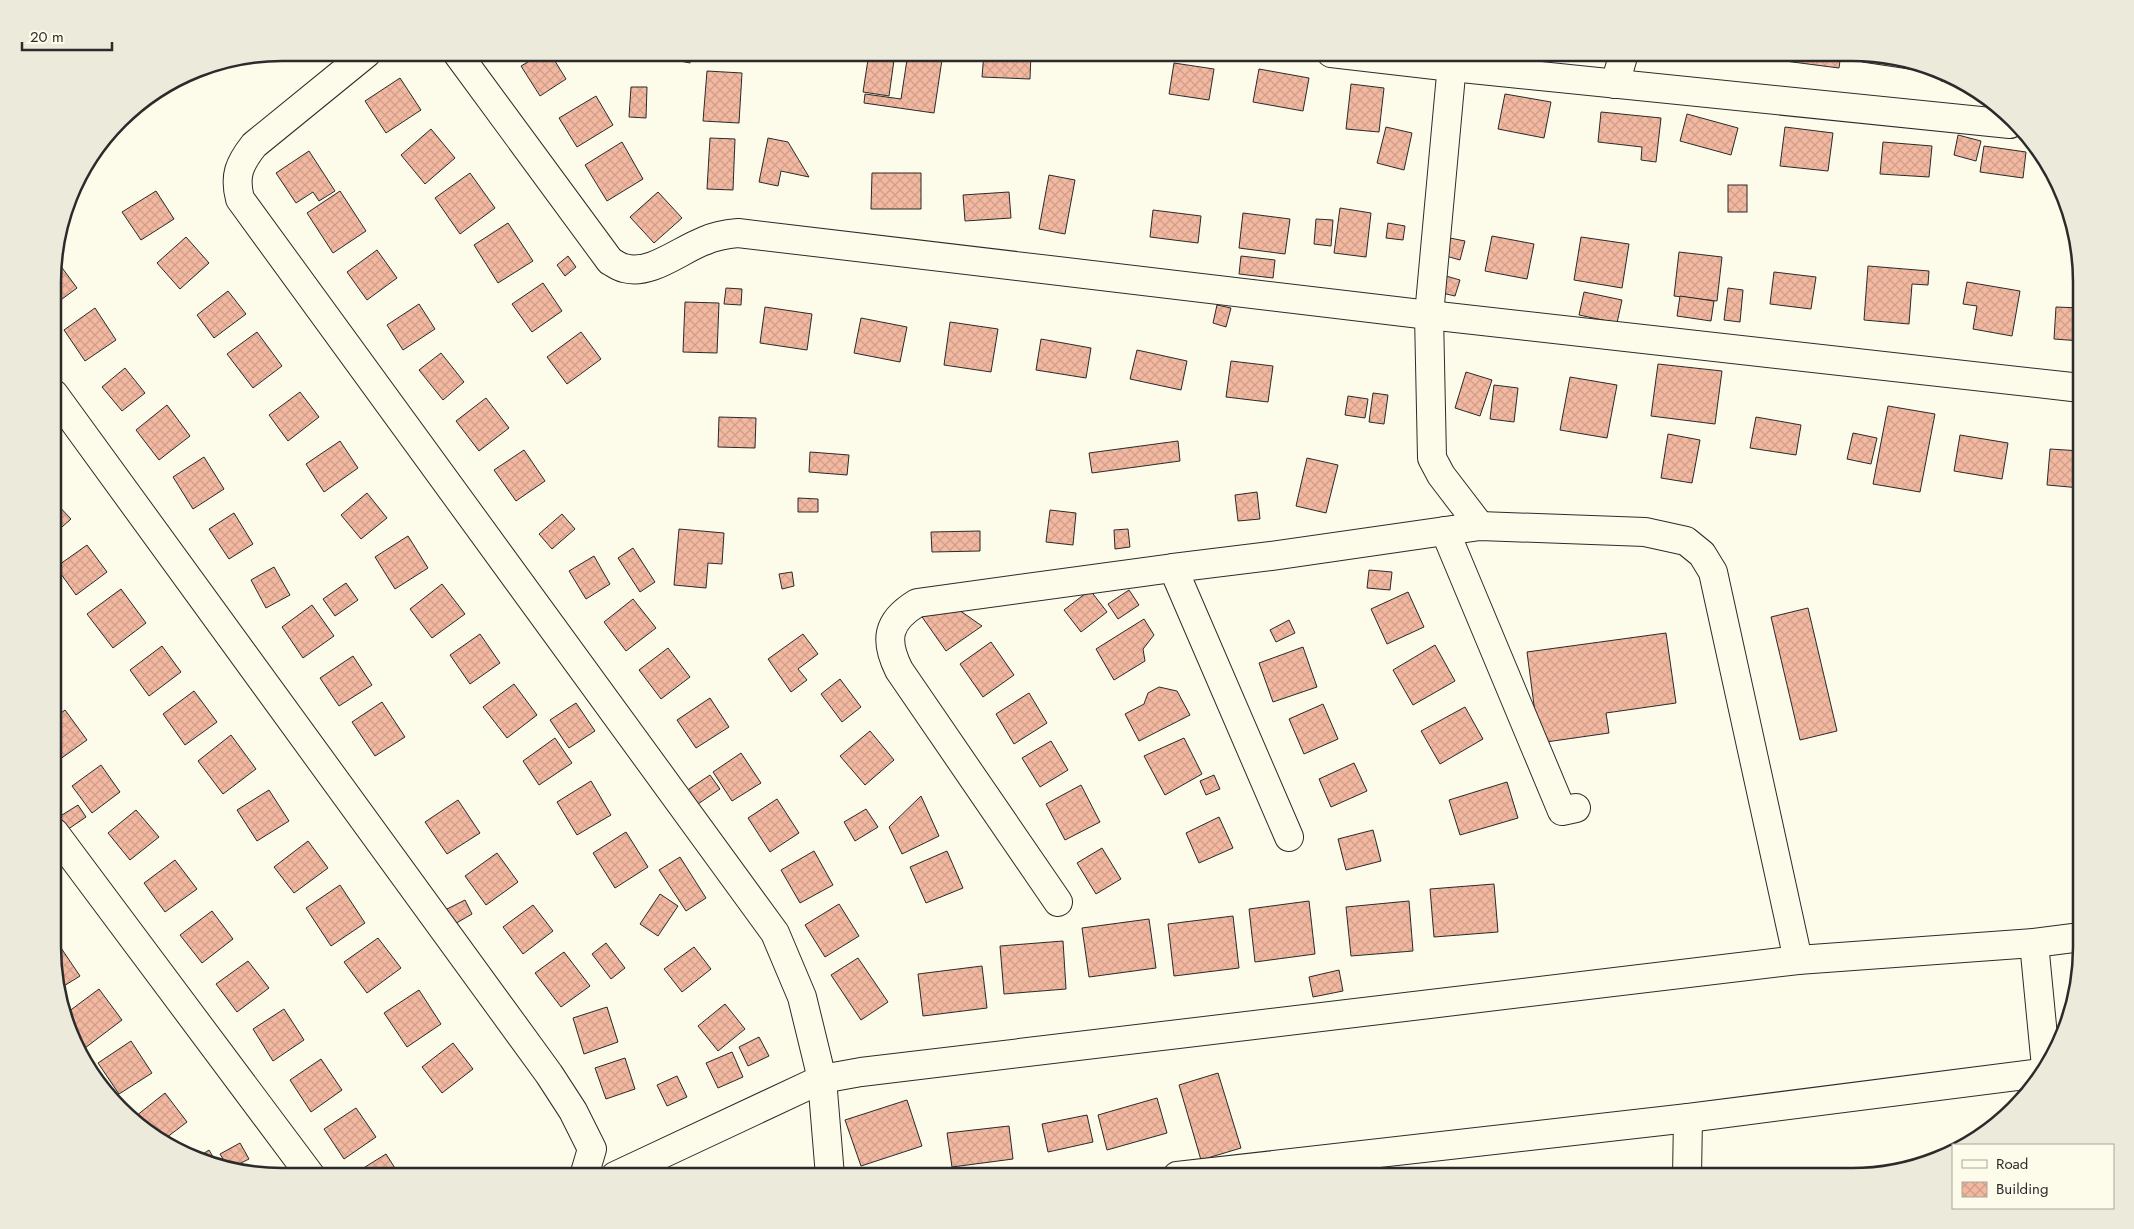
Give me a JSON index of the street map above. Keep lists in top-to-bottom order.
{
  "legend": ["Road", "Building"],
  "scale_bar": "20 m"
}
